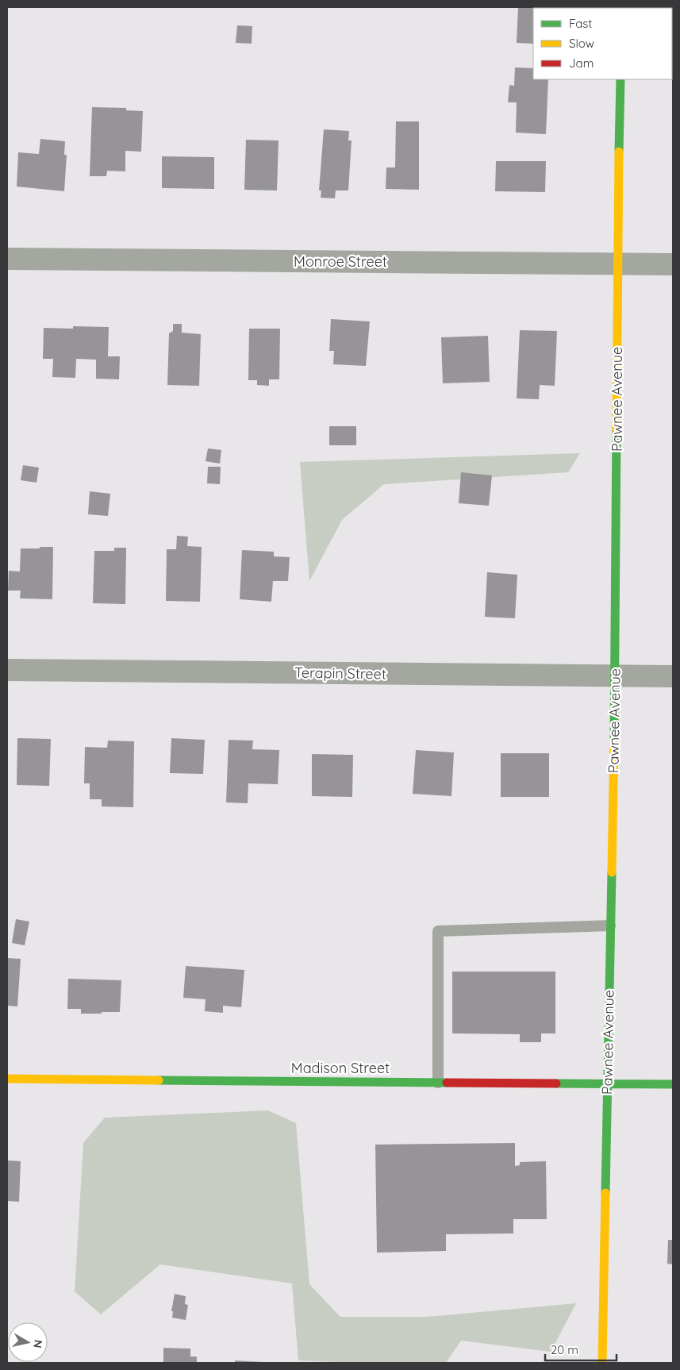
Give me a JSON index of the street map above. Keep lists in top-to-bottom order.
{
  "streets": {
    "street": [
      "Monroe Street",
      "Pawnee Avenue",
      "Terapin Street",
      "Madison Street"
    ]
  },
  "crossings": [
    ["Monroe Street", "Pawnee Avenue"],
    ["Pawnee Avenue", "Terapin Street"],
    ["Pawnee Avenue", "Madison Street"]
  ],
  "legend": ["Fast", "Slow", "Jam"],
  "scale_bar": "20 m",
  "north": "right"
}
